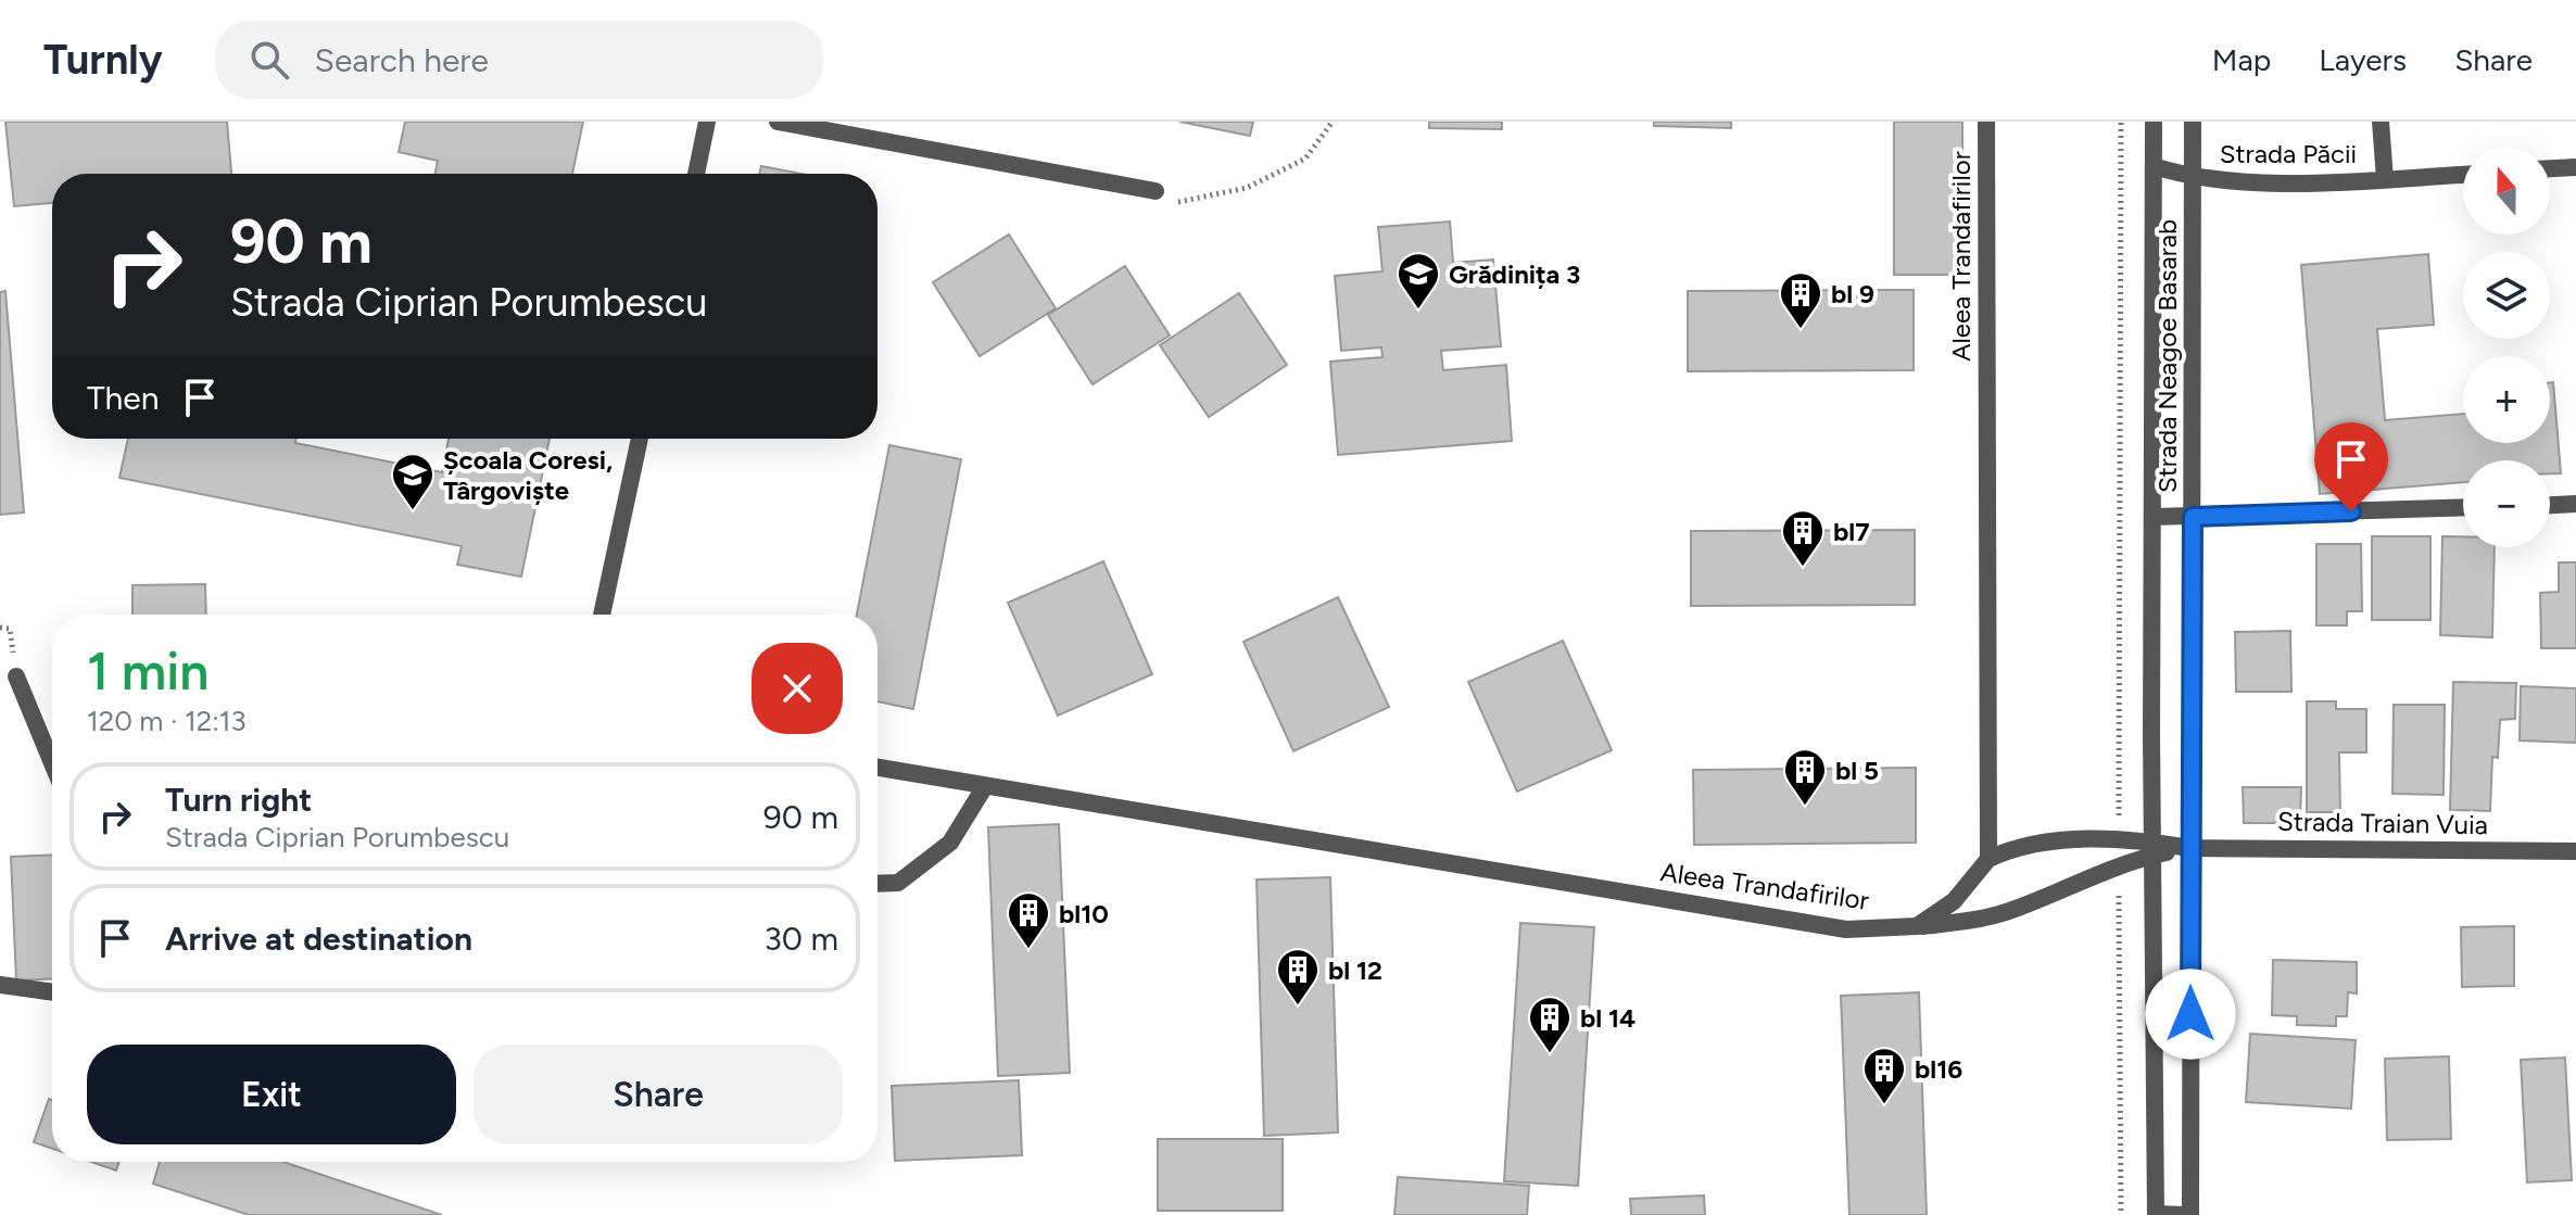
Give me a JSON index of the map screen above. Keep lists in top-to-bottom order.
{
  "streets": {
    "street": [
      "Strada Păcii",
      "Aleea Trandafirilor",
      "Strada Neagoe Basarab",
      "Strada Traian Vuia"
    ]
  },
  "crossings": [
    ["Strada Păcii", "Strada Neagoe Basarab"],
    ["Aleea Trandafirilor", "Strada Neagoe Basarab"],
    ["Aleea Trandafirilor", "Strada Traian Vuia"],
    ["Strada Neagoe Basarab", "Strada Traian Vuia"]
  ],
  "places": {
    "school or university": ["Grădinița 3", "Școala Coresi, Târgoviște"],
    "building": [
      "bl 9",
      "bl7",
      "bl 5",
      "bl10",
      "bl 12",
      "bl 14",
      "bl16"
    ]
  },
  "north": "top",
  "page": {
    "header": "Turnly",
    "search": "Search here",
    "nav": ["Map", "Layers", "Share"],
    "map_buttons": ["+", "−"],
    "turn": ["90 m", "Strada Ciprian Porumbescu"],
    "then": "Then",
    "heading": ["1 min", "120 m · 12:13"],
    "list": [
      {
        "name": "Turn right",
        "note": "Strada Ciprian Porumbescu",
        "value": "90 m"
      },
      {
        "name": "Arrive at destination",
        "value": "30 m"
      }
    ],
    "buttons": ["Exit", "Share"]
  }
}
